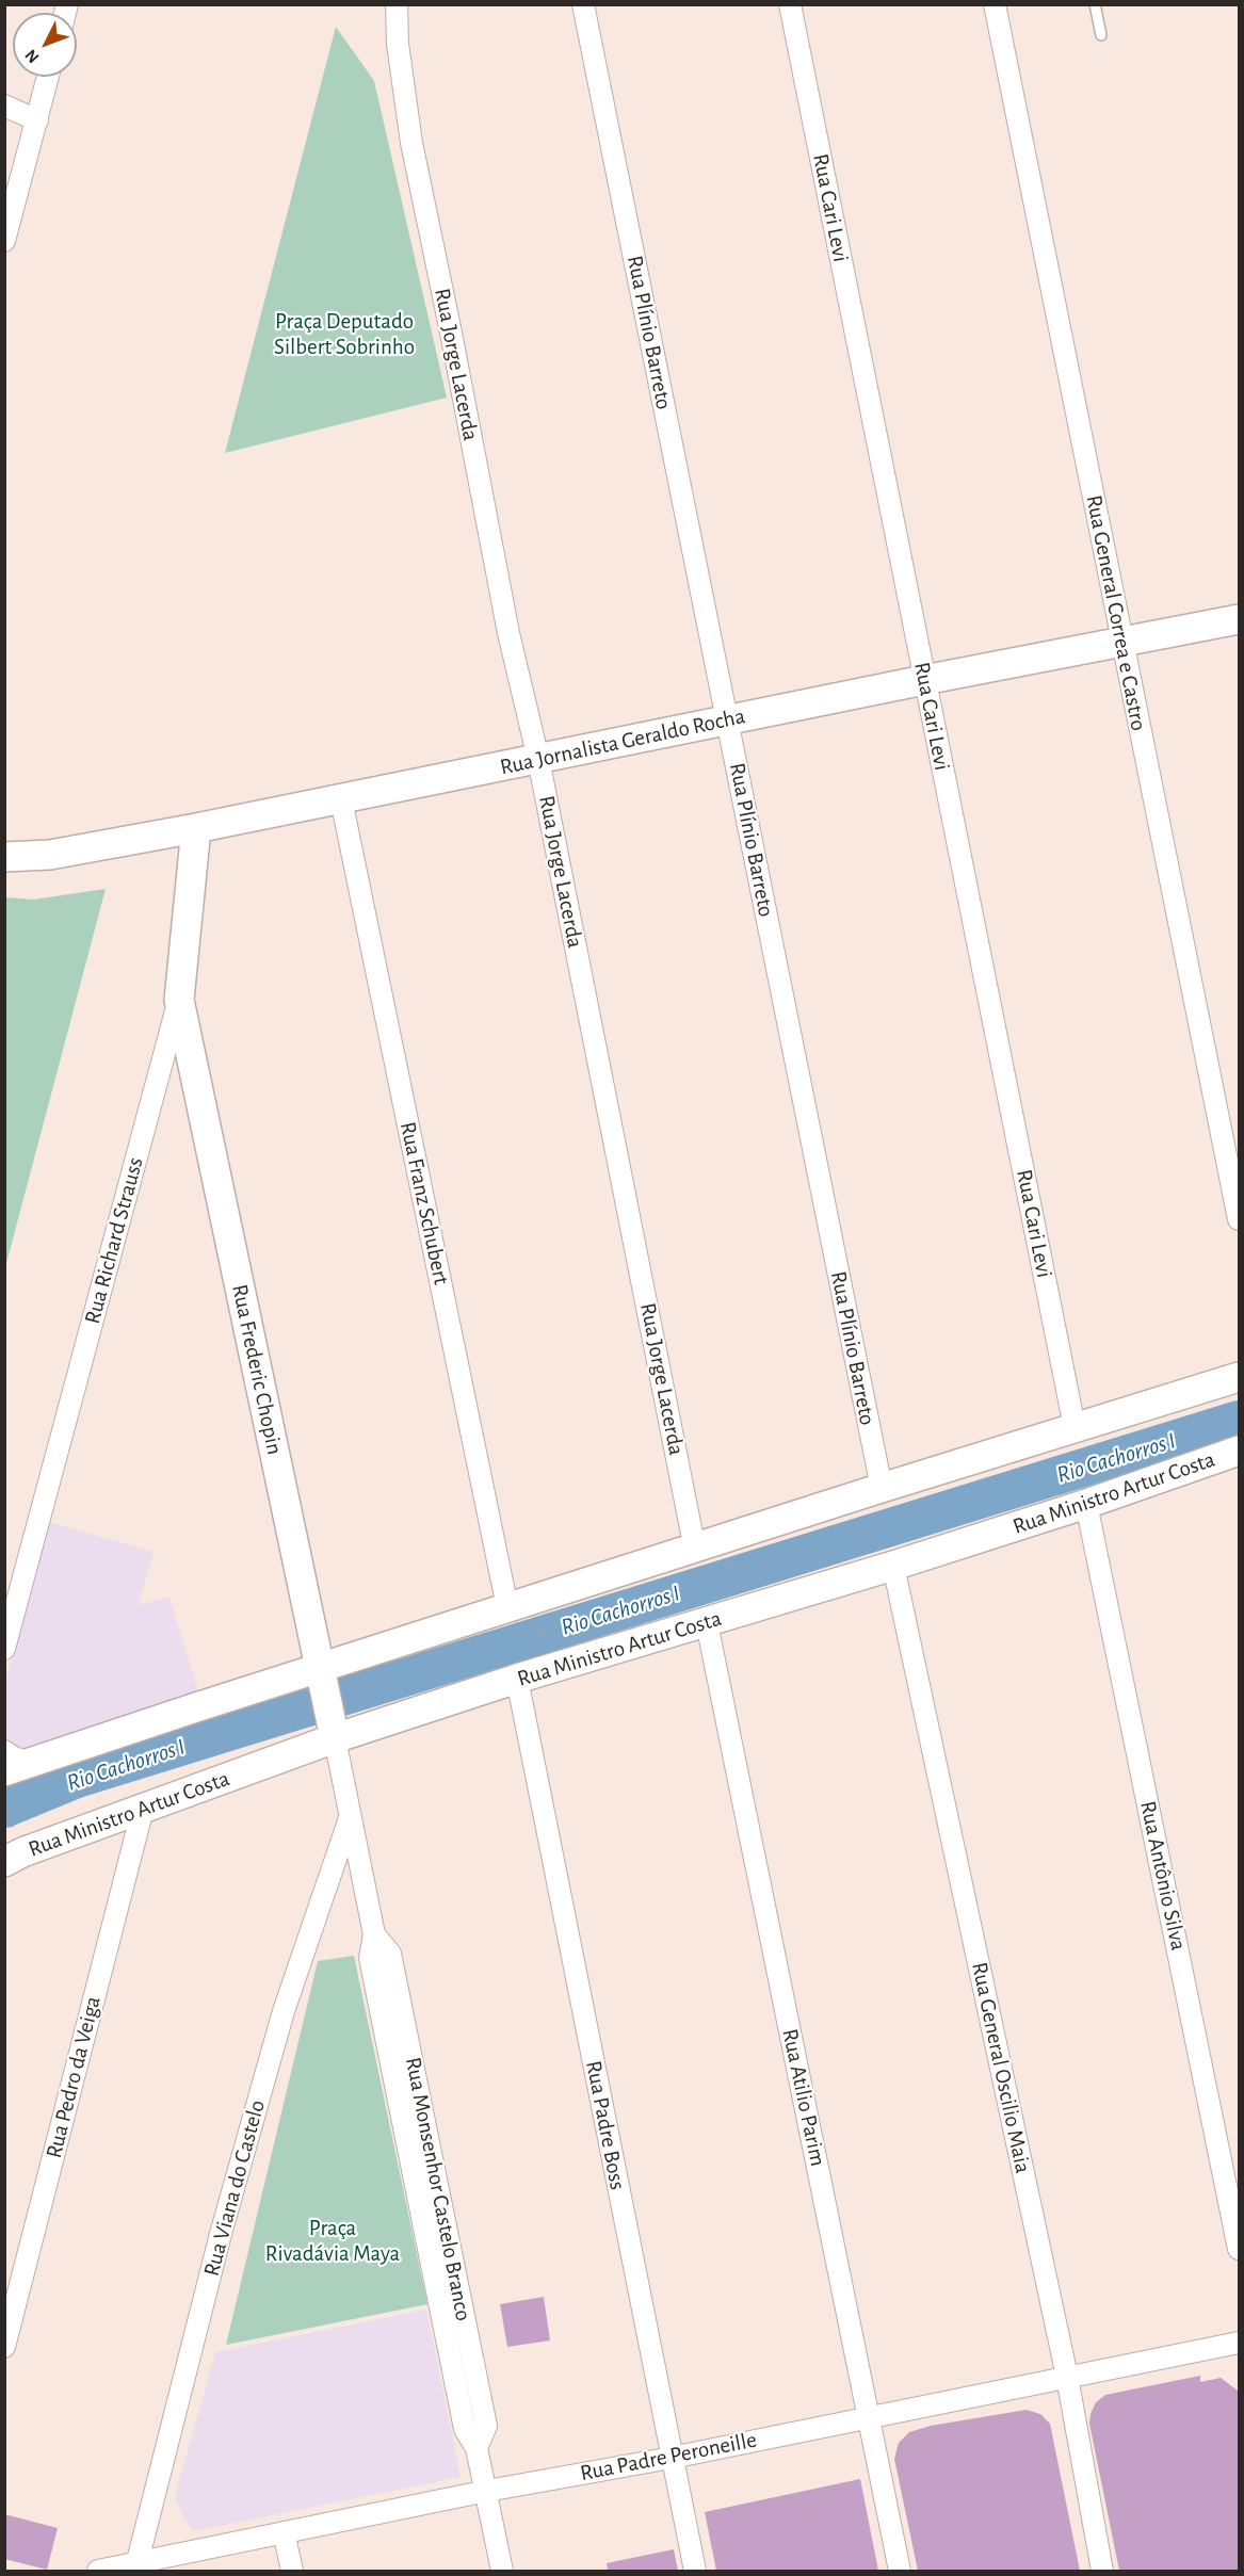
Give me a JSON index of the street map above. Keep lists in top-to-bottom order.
{
  "streets": {
    "street": [
      "Rua Cari Levi",
      "Rua Plínio Barreto",
      "Rua Jorge Lacerda",
      "Rua General Correa e Castro",
      "Rua Jornalista Geraldo Rocha",
      "Rua Franz Schubert",
      "Rua Richard Strauss",
      "Rua Frederic Chopin",
      "Rua Ministro Artur Costa",
      "Rua Antônio Silva",
      "Rua General Oscilio Maia",
      "Rua Pedro da Veiga",
      "Rua Atilio Parim",
      "Rua Padre Boss",
      "Rua Viana do Castelo",
      "Rua Monsenhor Castelo Branco",
      "Rua Padre Peroneille"
    ]
  },
  "crossings": [
    ["Rua Cari Levi", "Rua Jornalista Geraldo Rocha"],
    ["Rua Plínio Barreto", "Rua Jornalista Geraldo Rocha"],
    ["Rua Jorge Lacerda", "Rua Jornalista Geraldo Rocha"],
    ["Rua General Correa e Castro", "Rua Jornalista Geraldo Rocha"],
    ["Rua Jornalista Geraldo Rocha", "Rua Franz Schubert"],
    ["Rua Jornalista Geraldo Rocha", "Rua Richard Strauss"],
    ["Rua Richard Strauss", "Rua Frederic Chopin"],
    ["Rua Frederic Chopin", "Rua Ministro Artur Costa"],
    ["Rua Frederic Chopin", "Rua Monsenhor Castelo Branco"],
    ["Rua Ministro Artur Costa", "Rua Antônio Silva"],
    ["Rua Ministro Artur Costa", "Rua General Oscilio Maia"],
    ["Rua Ministro Artur Costa", "Rua Pedro da Veiga"],
    ["Rua Ministro Artur Costa", "Rua Atilio Parim"],
    ["Rua Ministro Artur Costa", "Rua Padre Boss"],
    ["Rua Ministro Artur Costa", "Rua Monsenhor Castelo Branco"],
    ["Rua General Oscilio Maia", "Rua Padre Peroneille"],
    ["Rua Atilio Parim", "Rua Padre Peroneille"],
    ["Rua Padre Boss", "Rua Padre Peroneille"],
    ["Rua Viana do Castelo", "Rua Monsenhor Castelo Branco"],
    ["Rua Viana do Castelo", "Rua Padre Peroneille"],
    ["Rua Monsenhor Castelo Branco", "Rua Padre Peroneille"]
  ],
  "water": ["Rio Cachorros I"],
  "parks": ["Praça Deputado Silbert Sobrinho", "Praça Rivadávia Maya"],
  "north": "bottom left"
}
